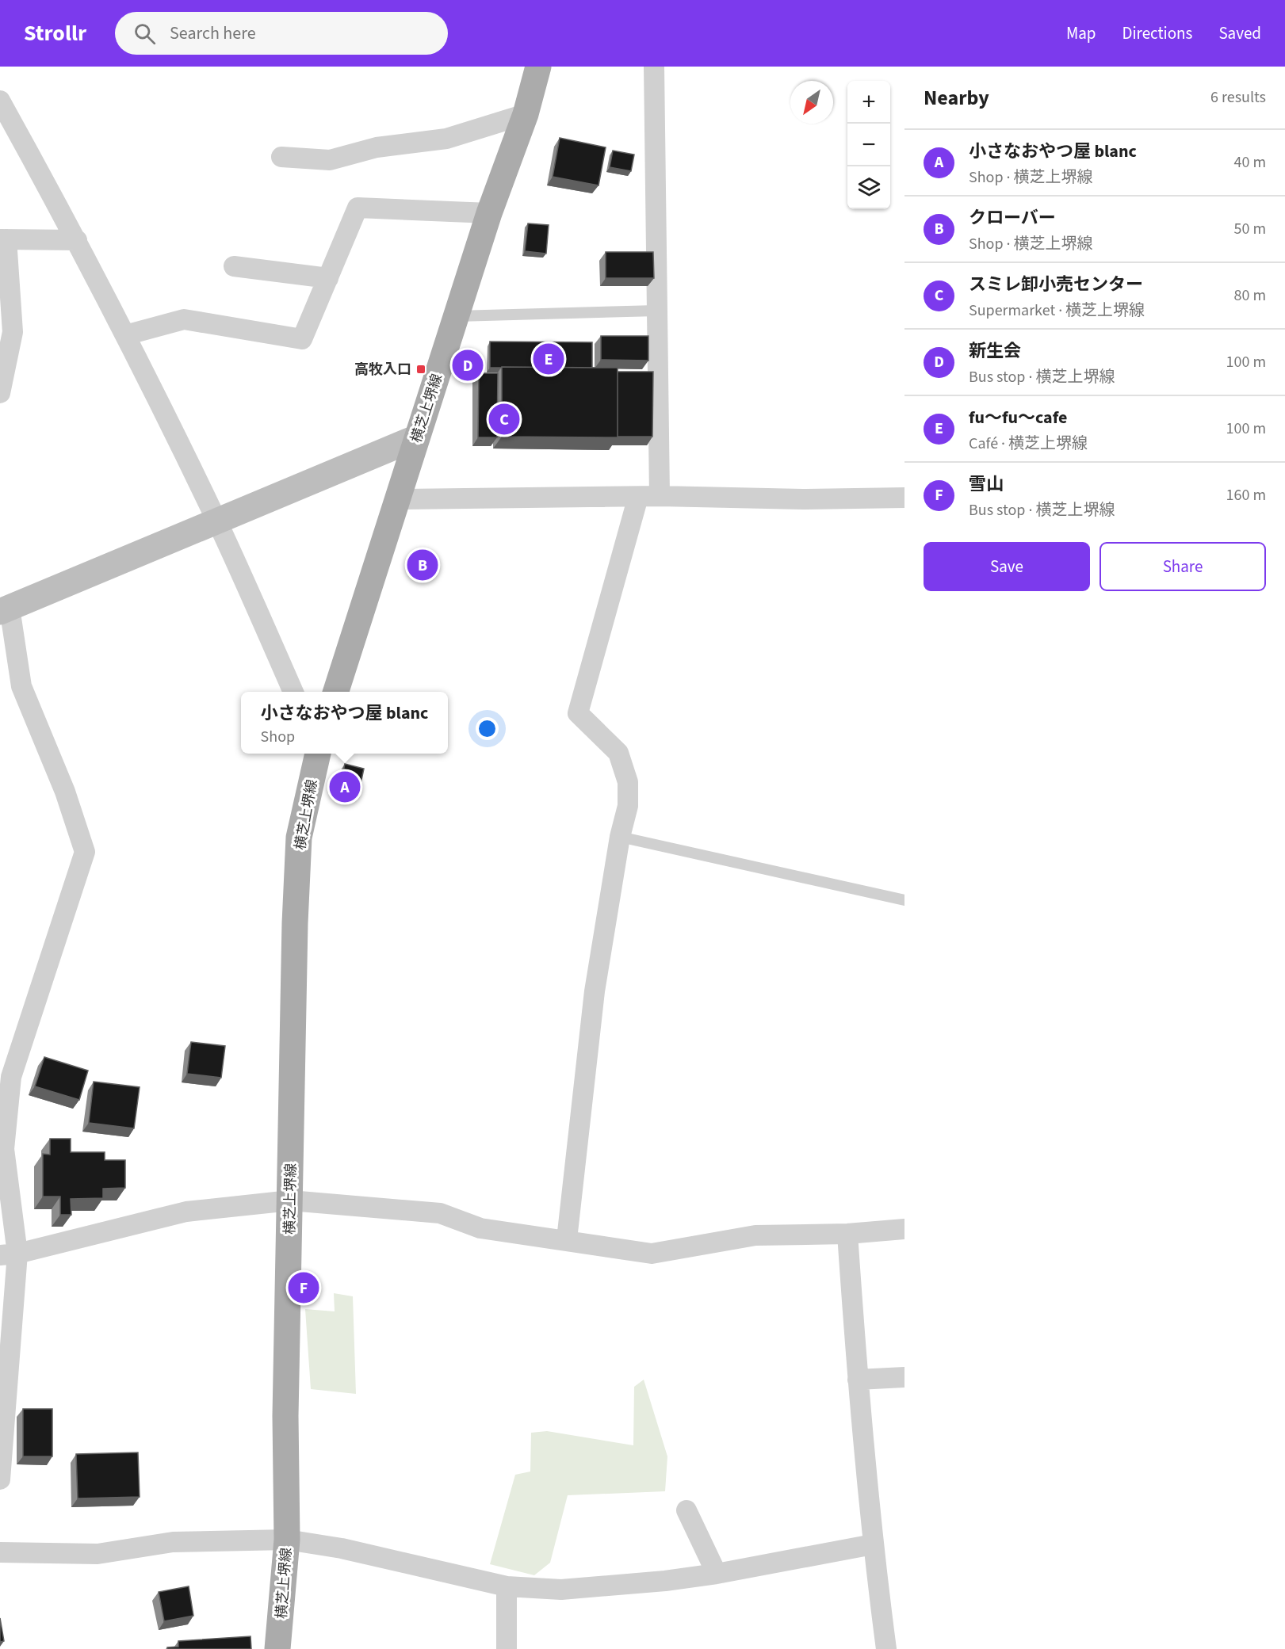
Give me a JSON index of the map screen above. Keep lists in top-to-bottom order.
{
  "streets": {
    "main road": ["横芝上堺線"]
  },
  "places": {
    "transit": ["高牧入口"]
  },
  "north": "bottom left",
  "page": {
    "header": "Strollr",
    "search": "Search here",
    "nav": ["Map", "Directions", "Saved"],
    "heading": ["Nearby", "6 results"],
    "map_buttons": ["+", "−"],
    "list": [
      {
        "mark": "A",
        "name": "小さなおやつ屋 blanc",
        "note": "Shop · 横芝上堺線",
        "value": "40 m"
      },
      {
        "mark": "B",
        "name": "クローバー",
        "note": "Shop · 横芝上堺線",
        "value": "50 m"
      },
      {
        "mark": "C",
        "name": "スミレ卸小売センター",
        "note": "Supermarket · 横芝上堺線",
        "value": "80 m"
      },
      {
        "mark": "D",
        "name": "新生会",
        "note": "Bus stop · 横芝上堺線",
        "value": "100 m"
      },
      {
        "mark": "E",
        "name": "fu～fu～cafe",
        "note": "Café · 横芝上堺線",
        "value": "100 m"
      },
      {
        "mark": "F",
        "name": "雪山",
        "note": "Bus stop · 横芝上堺線",
        "value": "160 m"
      }
    ],
    "pins": [
      "E",
      "D",
      "C",
      "B",
      "A",
      "F"
    ],
    "buttons": ["Save", "Share"],
    "popup": ["小さなおやつ屋 blanc", "Shop"]
  }
}
